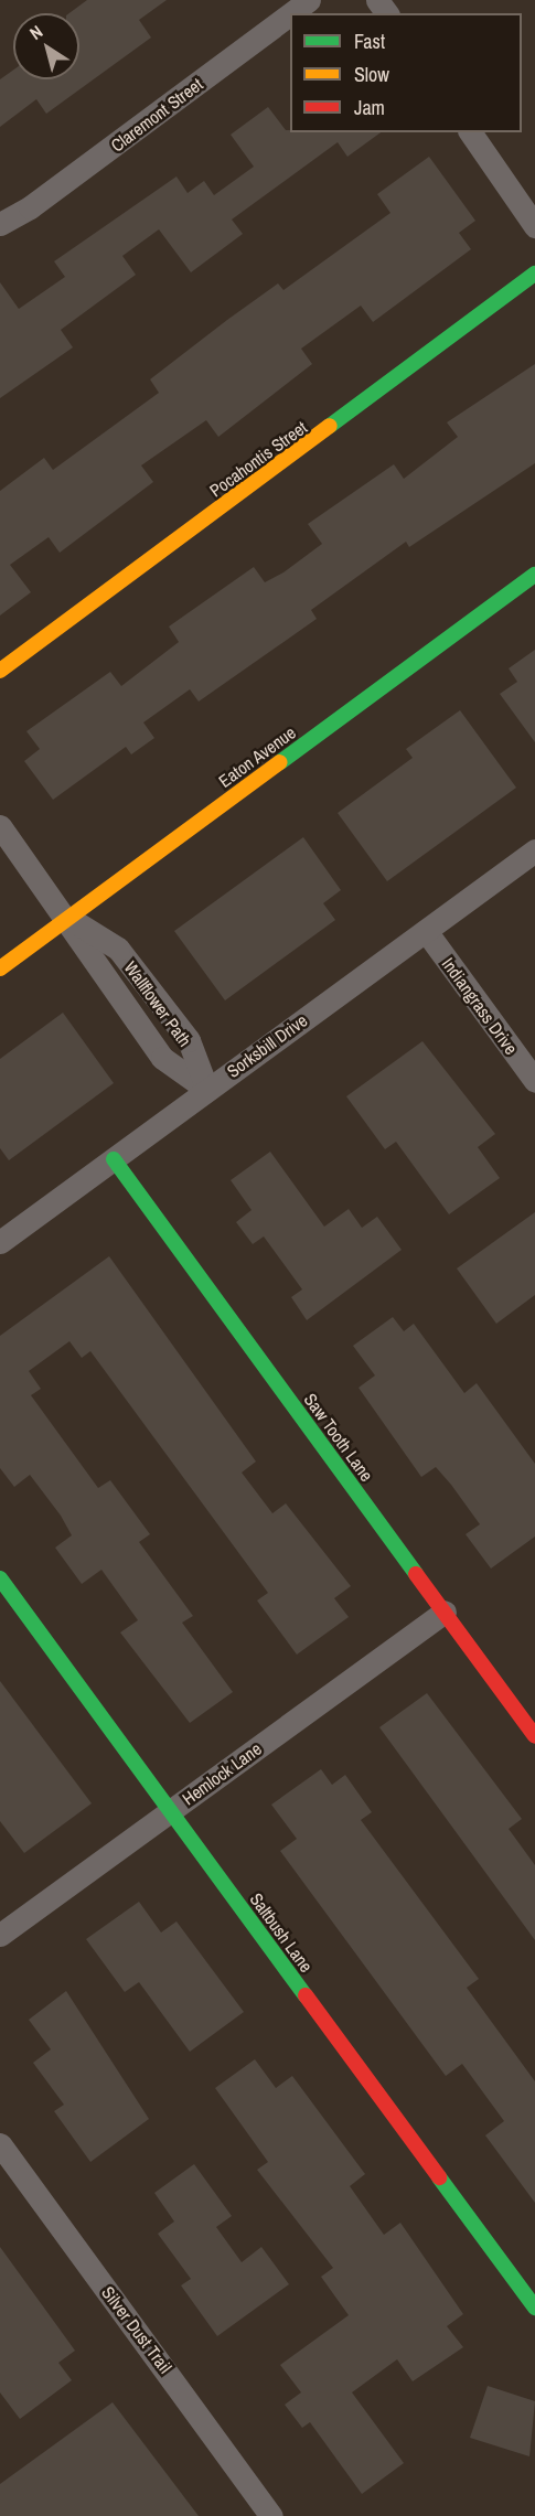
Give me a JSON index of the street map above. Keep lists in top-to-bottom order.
{
  "streets": {
    "street": [
      "Claremont Street",
      "Pocahontis Street",
      "Eaton Avenue",
      "Wallflower Path",
      "Indiangrass Drive",
      "Sorksbill Drive",
      "Saw Tooth Lane",
      "Hemlock Lane",
      "Saltbush Lane",
      "Silver Dust Trail"
    ]
  },
  "crossings": [
    ["Eaton Avenue", "Wallflower Path"],
    ["Wallflower Path", "Sorksbill Drive"],
    ["Indiangrass Drive", "Sorksbill Drive"],
    ["Sorksbill Drive", "Saw Tooth Lane"],
    ["Saw Tooth Lane", "Hemlock Lane"],
    ["Hemlock Lane", "Saltbush Lane"]
  ],
  "legend": ["Fast", "Slow", "Jam"],
  "north": "top left"
}
